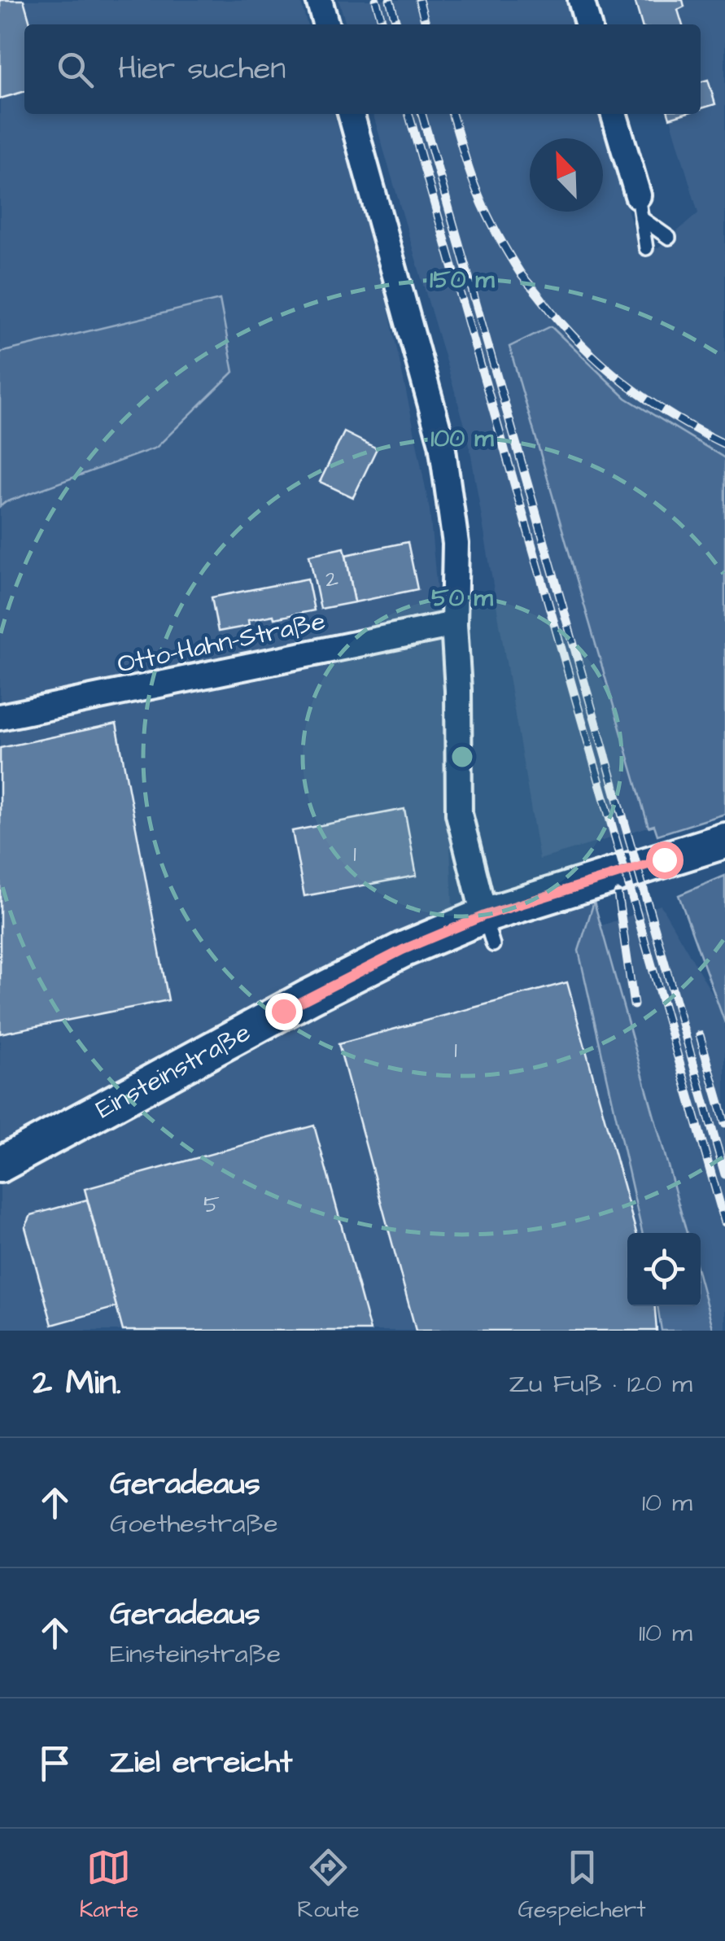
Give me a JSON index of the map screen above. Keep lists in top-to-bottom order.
{
  "streets": {
    "street": ["Otto-Hahn-Straße", "Einsteinstraße"]
  },
  "house_numbers": [
    "2",
    "1",
    "1",
    "5"
  ],
  "north": "top left",
  "page": {
    "search": "Hier suchen",
    "heading": ["2 Min.", "Zu Fuß · 120 m"],
    "list": [
      ["Geradeaus", "Goethestraße", "10 m"],
      ["Geradeaus", "Einsteinstraße", "110 m"],
      "Ziel erreicht"
    ],
    "nav": ["Karte", "Route", "Gespeichert"]
  },
  "rings": ["150 m", "100 m", "50 m"]
}
